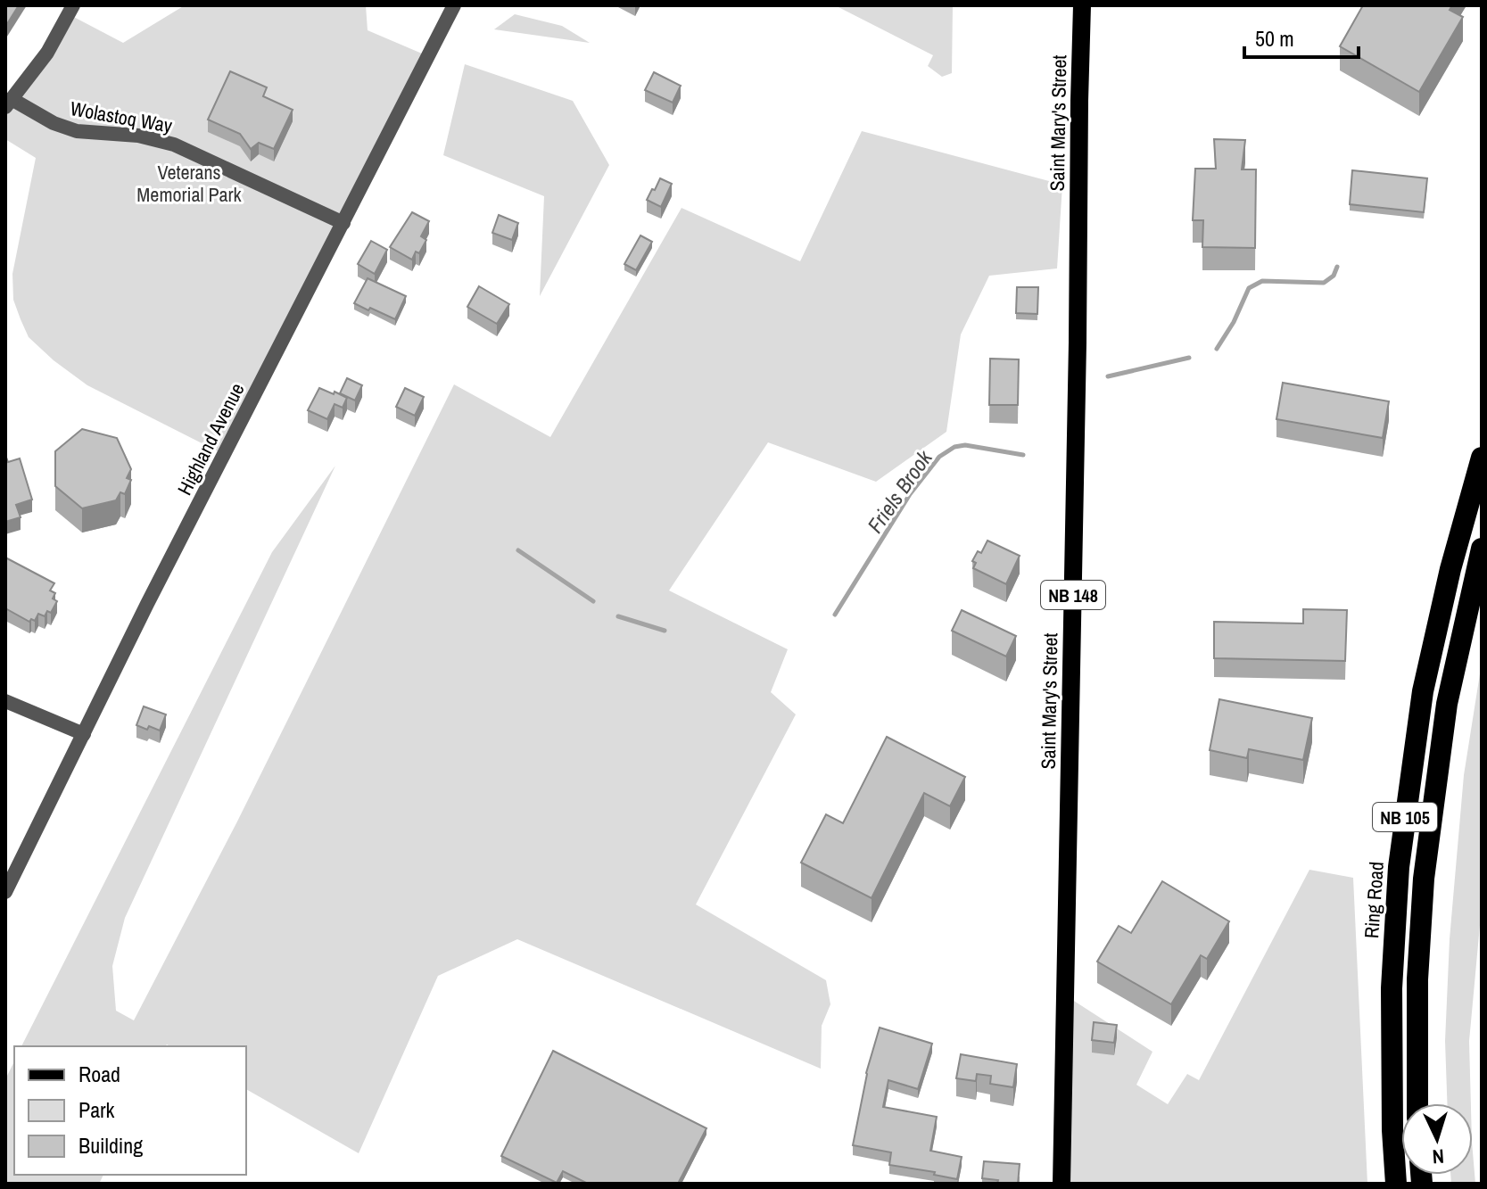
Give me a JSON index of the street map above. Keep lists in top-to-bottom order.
{
  "streets": {
    "highway": ["NB 105", "Ring Road"],
    "main road": ["Saint Mary's Street", "NB 148"],
    "street": ["Wolastoq Way", "Highland Avenue"]
  },
  "crossings": [
    ["Wolastoq Way", "Highland Avenue"]
  ],
  "water": ["Friels Brook"],
  "parks": ["Veterans Memorial Park"],
  "legend": ["Road", "Park", "Building"],
  "scale_bar": "50 m",
  "north": "bottom"
}
